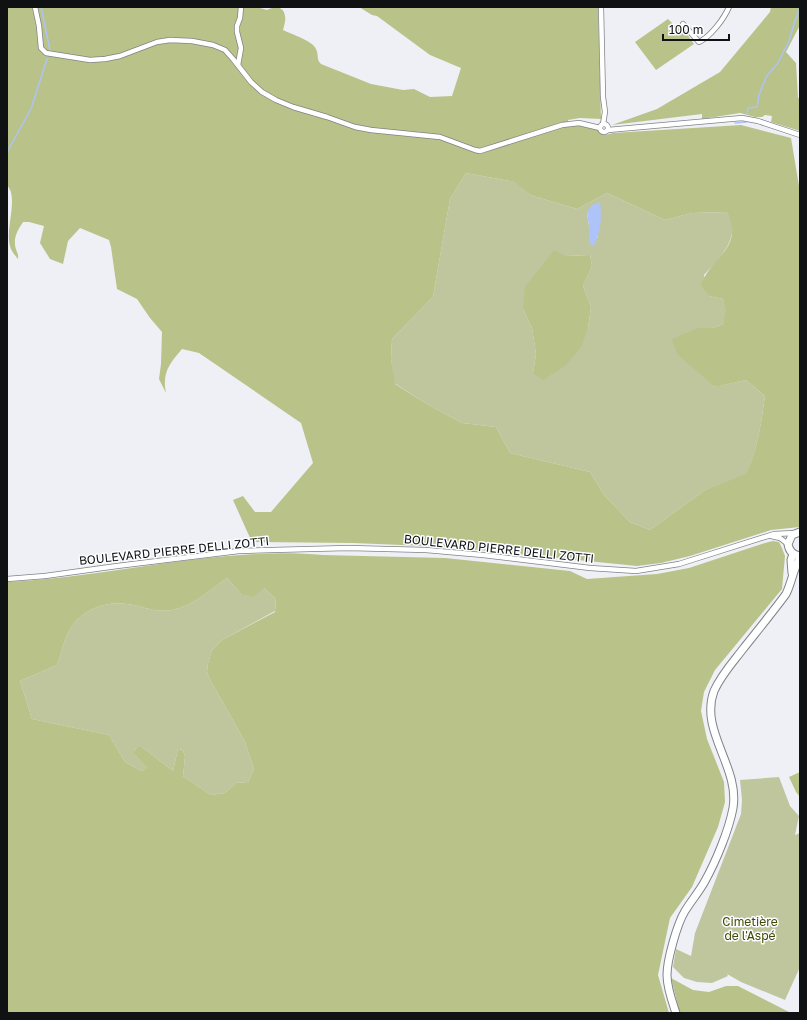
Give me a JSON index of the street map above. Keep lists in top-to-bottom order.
{
  "streets": {
    "street": ["BOULEVARD PIERRE DELLI ZOTTI"]
  },
  "parks": ["Cimetière de l'Aspé"],
  "scale_bar": "100 m"
}
